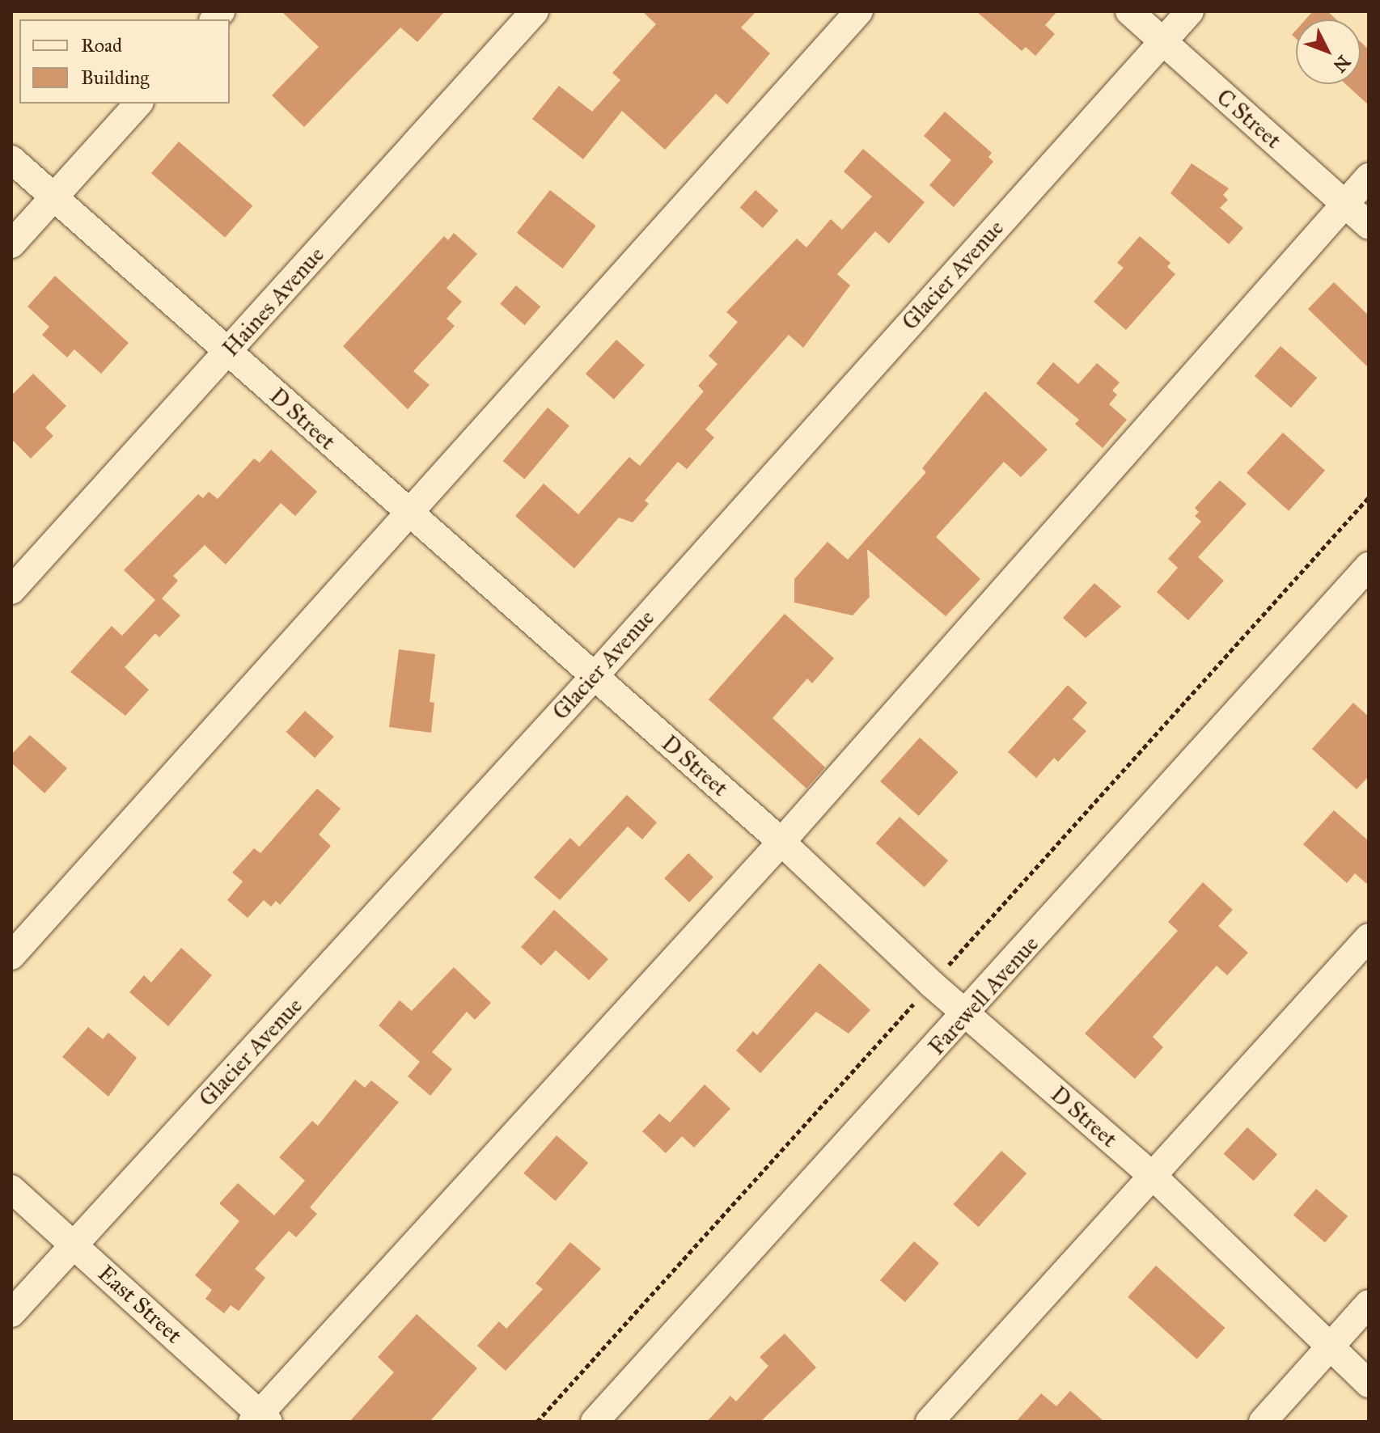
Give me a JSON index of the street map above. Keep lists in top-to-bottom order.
{
  "streets": {
    "street": [
      "C Street",
      "Glacier Avenue",
      "Haines Avenue",
      "D Street",
      "Farewell Avenue",
      "East Street"
    ]
  },
  "crossings": [
    ["C Street", "Glacier Avenue"],
    ["Glacier Avenue", "D Street"],
    ["Glacier Avenue", "East Street"],
    ["Haines Avenue", "D Street"],
    ["D Street", "Farewell Avenue"]
  ],
  "legend": ["Road", "Building"],
  "north": "bottom right"
}
